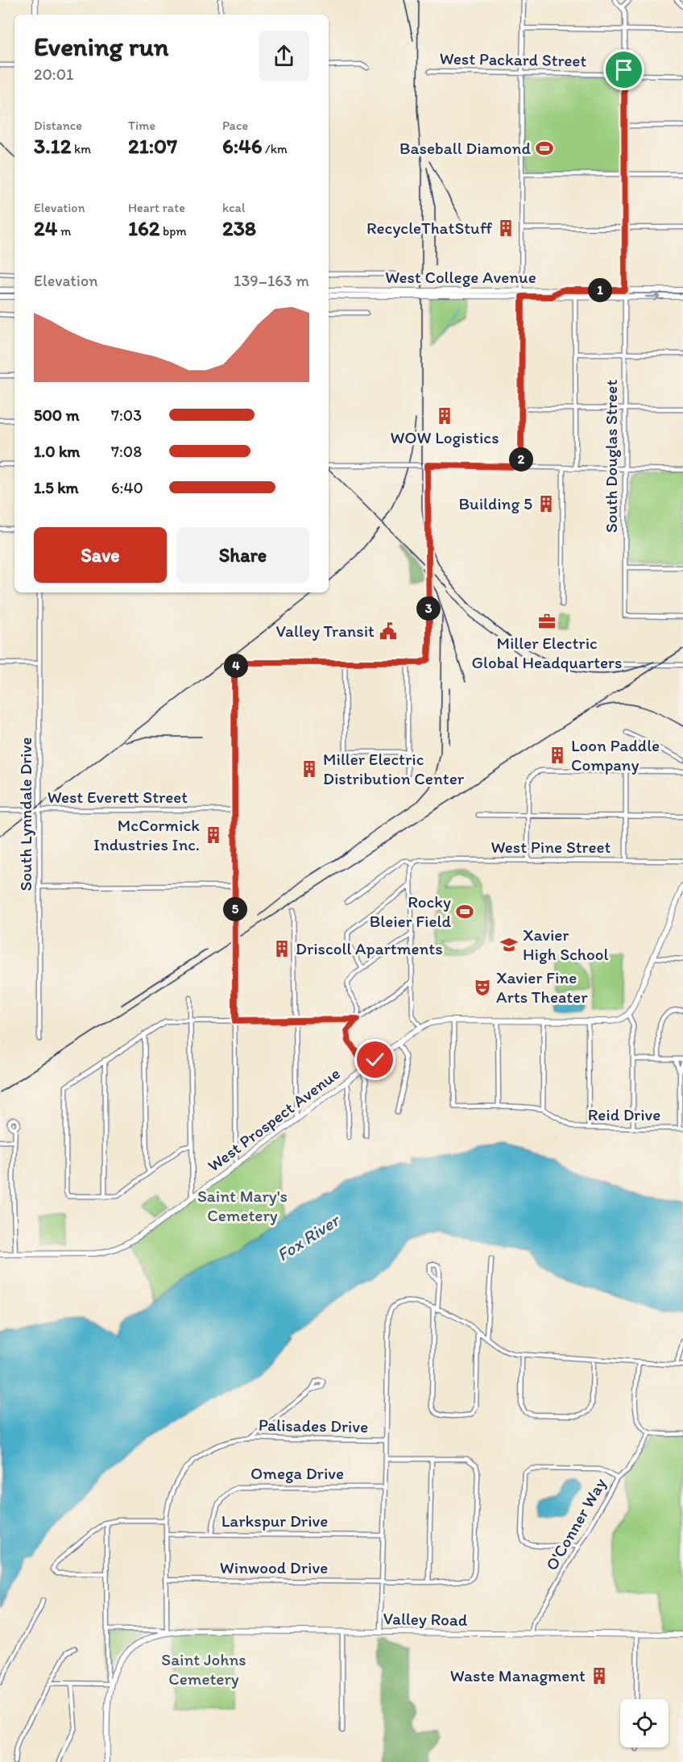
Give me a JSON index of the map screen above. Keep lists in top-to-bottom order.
{
  "streets": {
    "main road": ["West College Avenue", "West Prospect Avenue", "Valley Road"],
    "street": [
      "West Packard Street",
      "South Douglas Street",
      "West Everett Street",
      "South Lynndale Drive",
      "West Pine Street",
      "Reid Drive",
      "Palisades Drive",
      "Omega Drive",
      "Larkspur Drive",
      "O'Conner Way",
      "Winwood Drive"
    ]
  },
  "crossings": [
    ["West Packard Street", "South Douglas Street"],
    ["West College Avenue", "South Douglas Street"],
    ["West Everett Street", "South Lynndale Drive"],
    ["Reid Drive", "West Prospect Avenue"],
    ["Palisades Drive", "Larkspur Drive"],
    ["Palisades Drive", "Winwood Drive"],
    ["Palisades Drive", "Valley Road"],
    ["Omega Drive", "Larkspur Drive"],
    ["O'Conner Way", "Valley Road"]
  ],
  "water": ["Fox River"],
  "parks": ["Saint Mary's Cemetery", "Saint Johns Cemetery"],
  "places": {
    "sports": ["Baseball Diamond", "Rocky Bleier Field"],
    "building": [
      "RecycleThatStuff",
      "WOW Logistics",
      "Building 5",
      "Loon Paddle Company",
      "Miller Electric Distribution Center",
      "McCormick Industries Inc.",
      "Driscoll Apartments",
      "Waste Managment"
    ],
    "office": ["Miller Electric Global Headquarters"],
    "public building": ["Valley Transit"],
    "school or university": ["Xavier High School"],
    "theatre": ["Xavier Fine Arts Theater"]
  },
  "page": {
    "heading": ["Evening run", "20:01"],
    "stats": [
      ["Distance", "3.12 km"],
      ["Time", "21:07"],
      ["Pace", "6:46 /km"],
      ["Elevation", "24 m"],
      ["Heart rate", "162 bpm"],
      ["kcal", "238"]
    ],
    "chart": ["Elevation", "139–163 m"],
    "pins": [
      "1",
      "2",
      "3",
      "4",
      "5"
    ],
    "list": [
      {
        "name": "500 m",
        "note": "7:03"
      },
      {
        "name": "1.0 km",
        "note": "7:08"
      },
      {
        "name": "1.5 km",
        "note": "6:40"
      }
    ],
    "buttons": ["Save", "Share"]
  }
}
